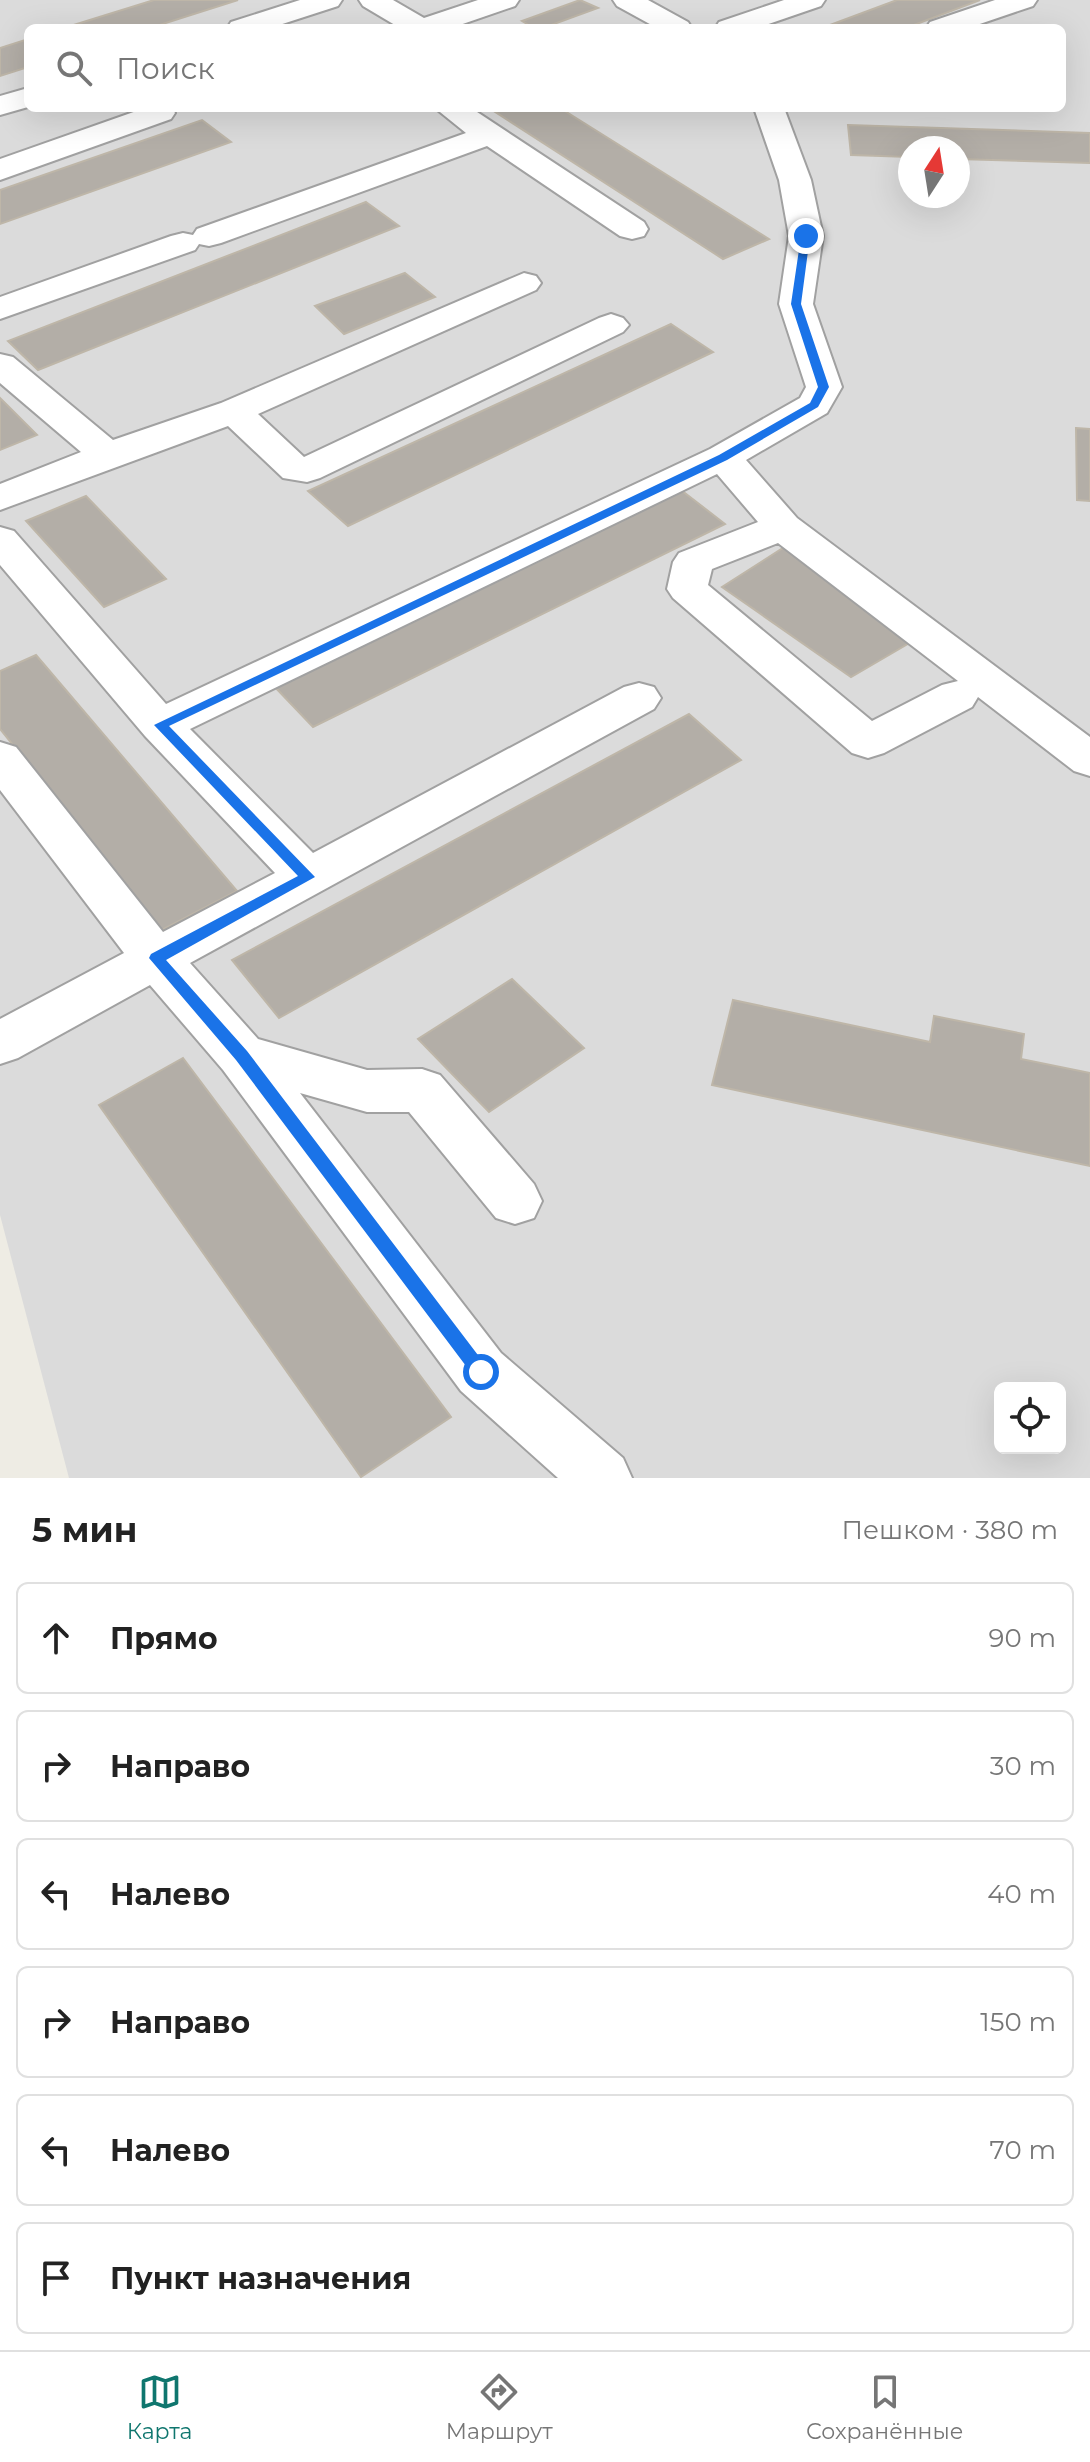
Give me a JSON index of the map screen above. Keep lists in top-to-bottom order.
{
  "north": "top",
  "page": {
    "search": "Поиск",
    "heading": ["5 мин", "Пешком · 380 m"],
    "list": [
      ["Прямо", "90 m"],
      ["Направо", "30 m"],
      ["Налево", "40 m"],
      ["Направо", "150 m"],
      ["Налево", "70 m"],
      "Пункт назначения"
    ],
    "nav": ["Карта", "Маршрут", "Сохранённые"]
  }
}
